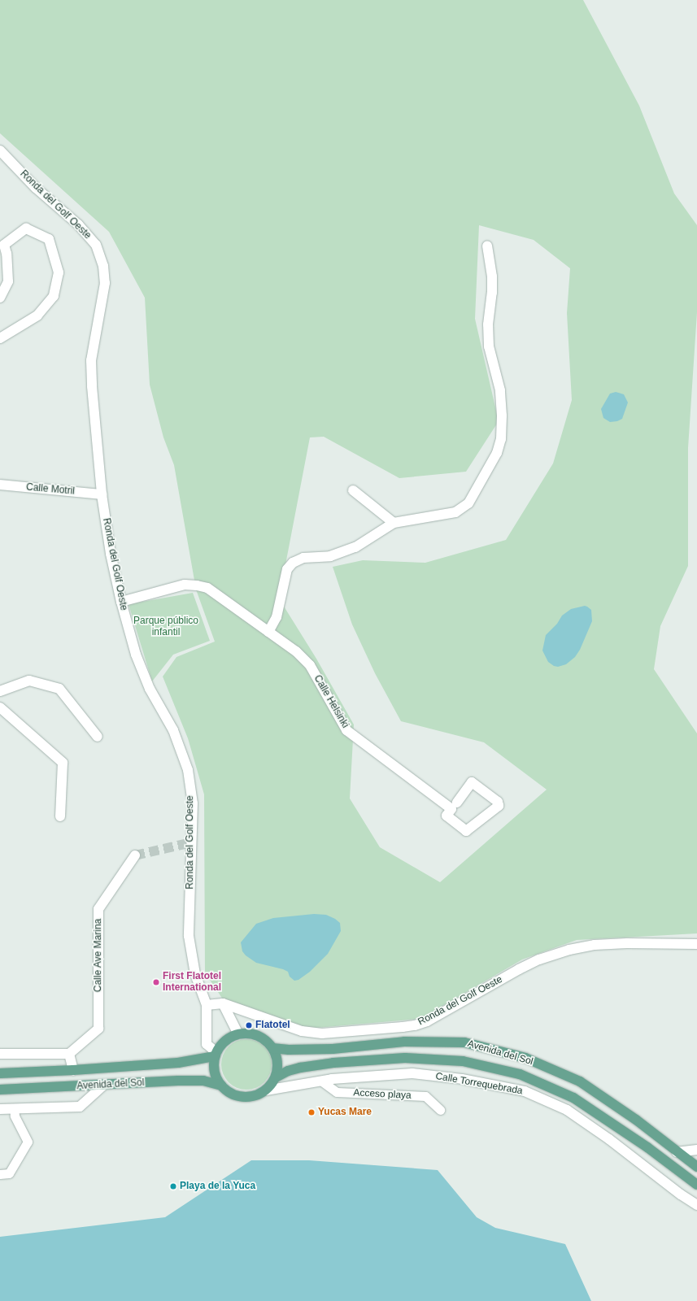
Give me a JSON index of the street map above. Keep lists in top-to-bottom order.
{
  "streets": {
    "main road": ["Avenida del Sol"],
    "street": [
      "Ronda del Golf Oeste",
      "Calle Motril",
      "Calle Helsinki",
      "Calle Ave Marina",
      "Calle Torrequebrada",
      "Acceso playa"
    ]
  },
  "crossings": [
    ["Ronda del Golf Oeste", "Calle Motril"],
    ["Ronda del Golf Oeste", "Calle Helsinki"],
    ["Ronda del Golf Oeste", "Avenida del Sol"],
    ["Ronda del Golf Oeste", "Calle Torrequebrada"],
    ["Avenida del Sol", "Calle Torrequebrada"],
    ["Calle Torrequebrada", "Acceso playa"]
  ],
  "parks": ["Parque público infantil"],
  "places": [
    "First Flatotel International",
    "Flatotel",
    "Yucas Mare",
    "Playa de la Yuca"
  ]
}
